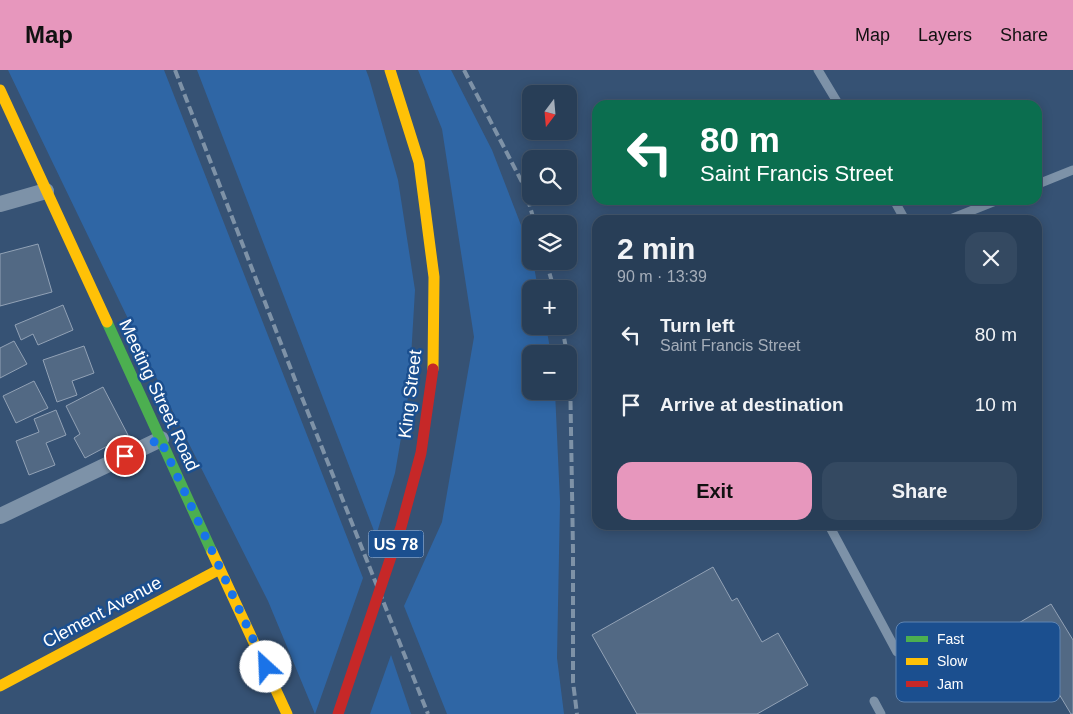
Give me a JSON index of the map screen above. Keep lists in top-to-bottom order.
{
  "streets": {
    "street": [
      "King Street",
      "Meeting Street Road",
      "US 78",
      "Clement Avenue"
    ]
  },
  "crossings": [
    ["Meeting Street Road", "Clement Avenue"]
  ],
  "legend": ["Fast", "Slow", "Jam"],
  "north": "bottom",
  "page": {
    "header": "Map",
    "nav": ["Map", "Layers", "Share"],
    "map_buttons": ["+", "−"],
    "turn": ["80 m", "Saint Francis Street"],
    "heading": ["2 min", "90 m · 13:39"],
    "list": [
      {
        "name": "Turn left",
        "note": "Saint Francis Street",
        "value": "80 m"
      },
      {
        "name": "Arrive at destination",
        "value": "10 m"
      }
    ],
    "buttons": ["Exit", "Share"]
  }
}
